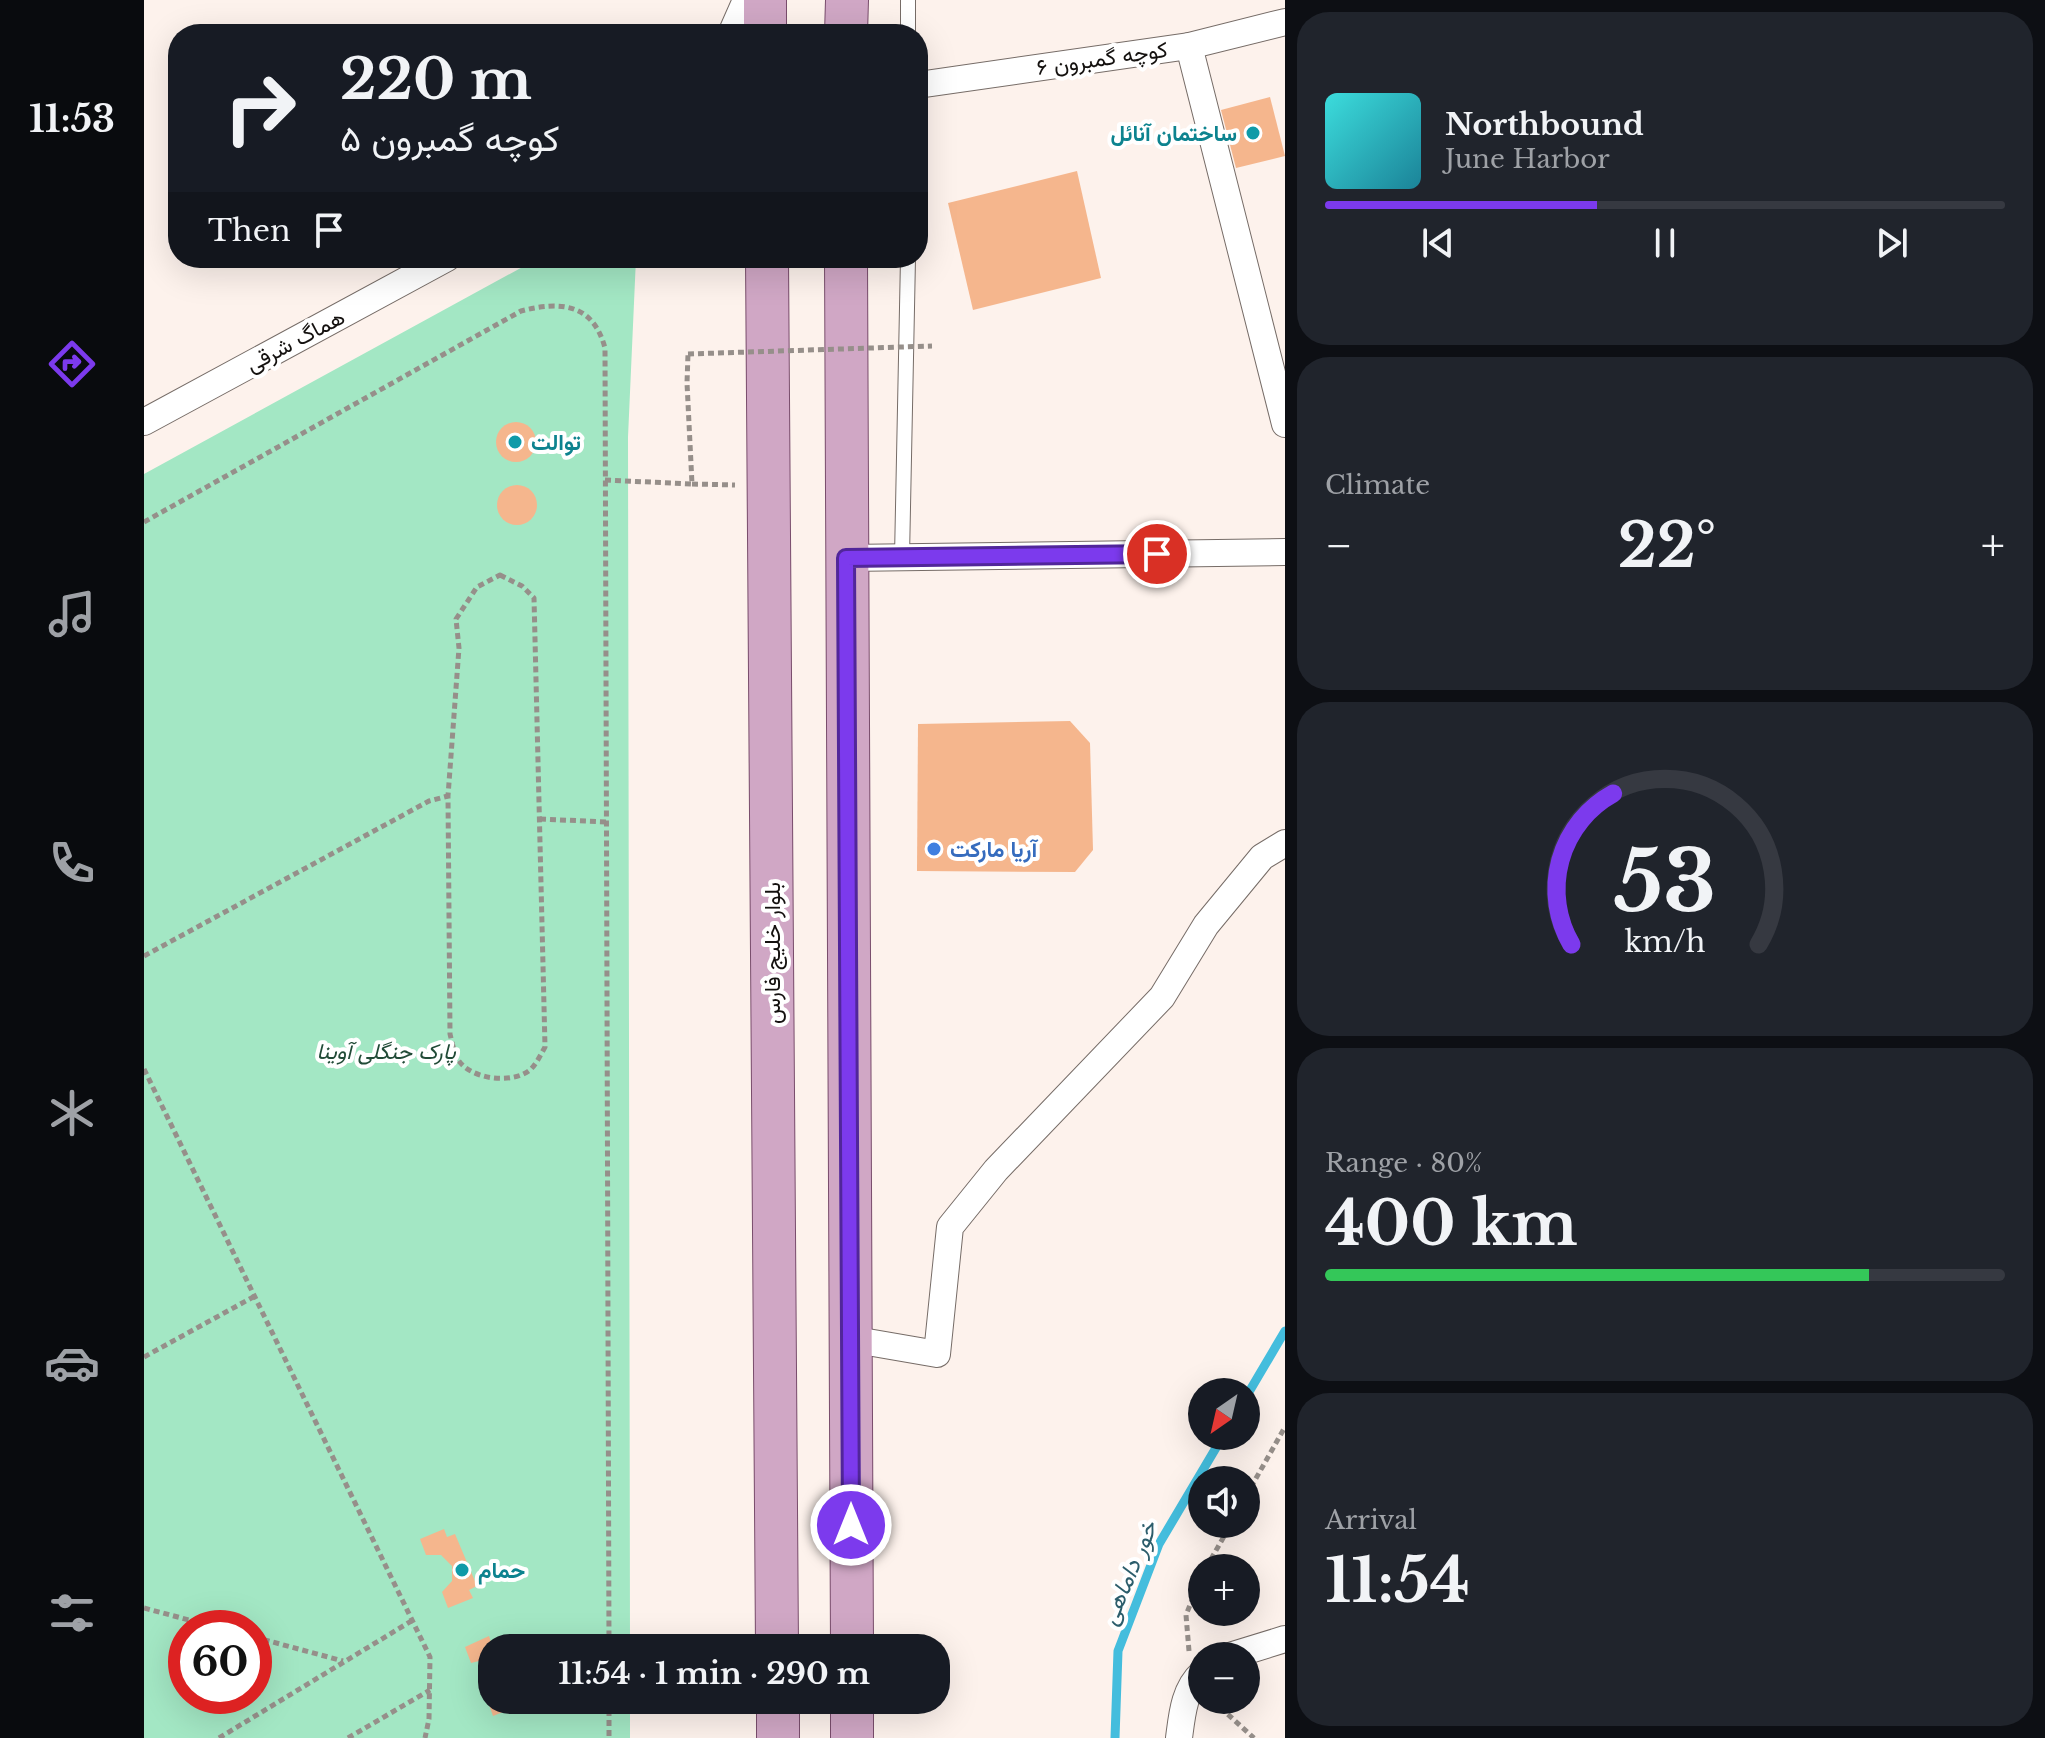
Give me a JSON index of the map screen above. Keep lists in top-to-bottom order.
{
  "streets": {
    "main road": ["بلوار خلیج فارس"],
    "street": ["کوچه گمبرون ۶", "هماگ شرقی"]
  },
  "water": ["خور داماهی"],
  "parks": ["پارک جنگلی آوینا"],
  "places": [
    "ساختمان آنائل",
    "توالت",
    "آریا مارکت",
    "حمام"
  ],
  "north": "bottom left",
  "page": {
    "tabs": "11:53",
    "turn": ["220 m", "کوچه گمبرون ۵"],
    "song": ["Northbound", "June Harbor"],
    "then": "Then",
    "tile": [
      "Climate",
      ["Range · 80%", "400 km"],
      ["Arrival", "11:54"]
    ],
    "heat": ["−", "22°", "+"],
    "map_buttons": ["+", "−"],
    "limit": "60",
    "trip": "11:54 · 1 min · 290 m",
    "gauge": ["53", "km/h"]
  }
}
